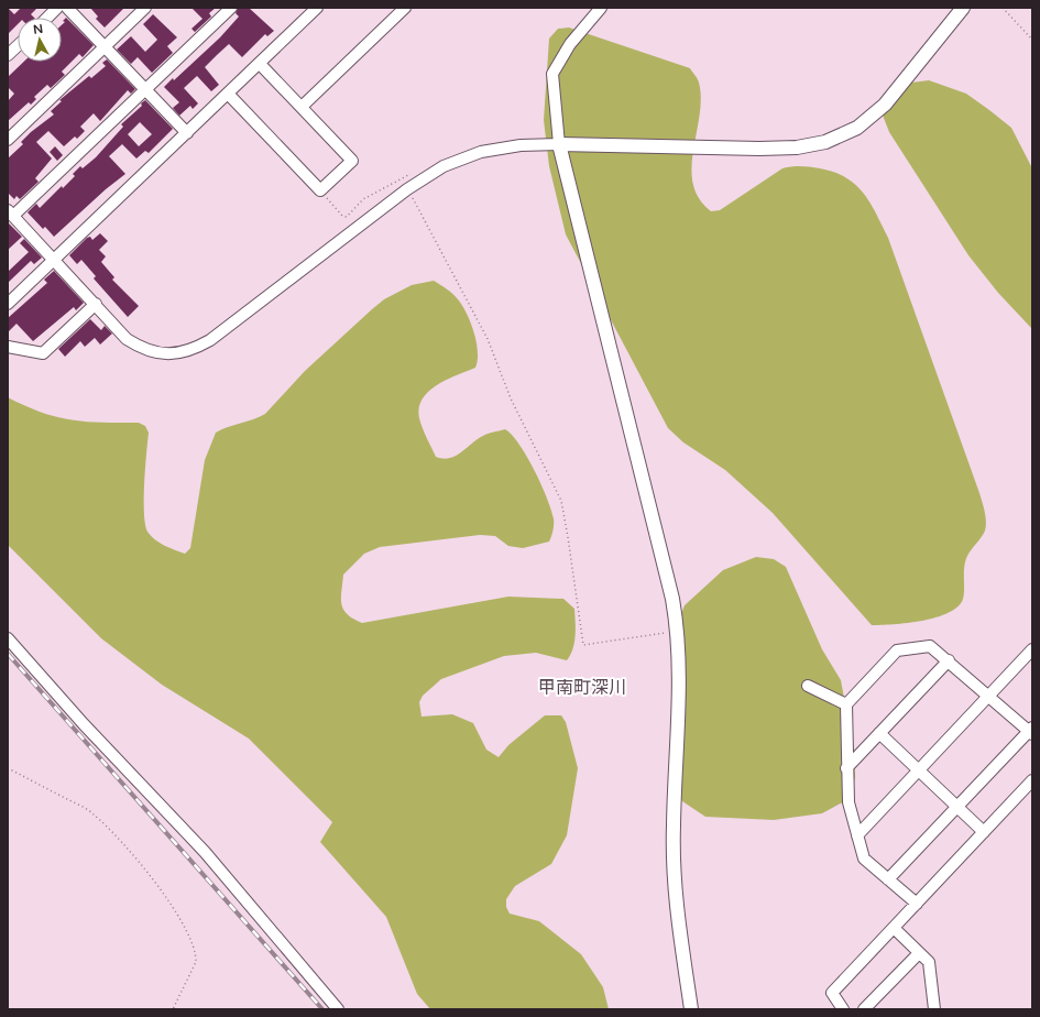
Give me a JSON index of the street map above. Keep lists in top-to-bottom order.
{
  "districts": ["甲南町深川"],
  "north": "top"
}
